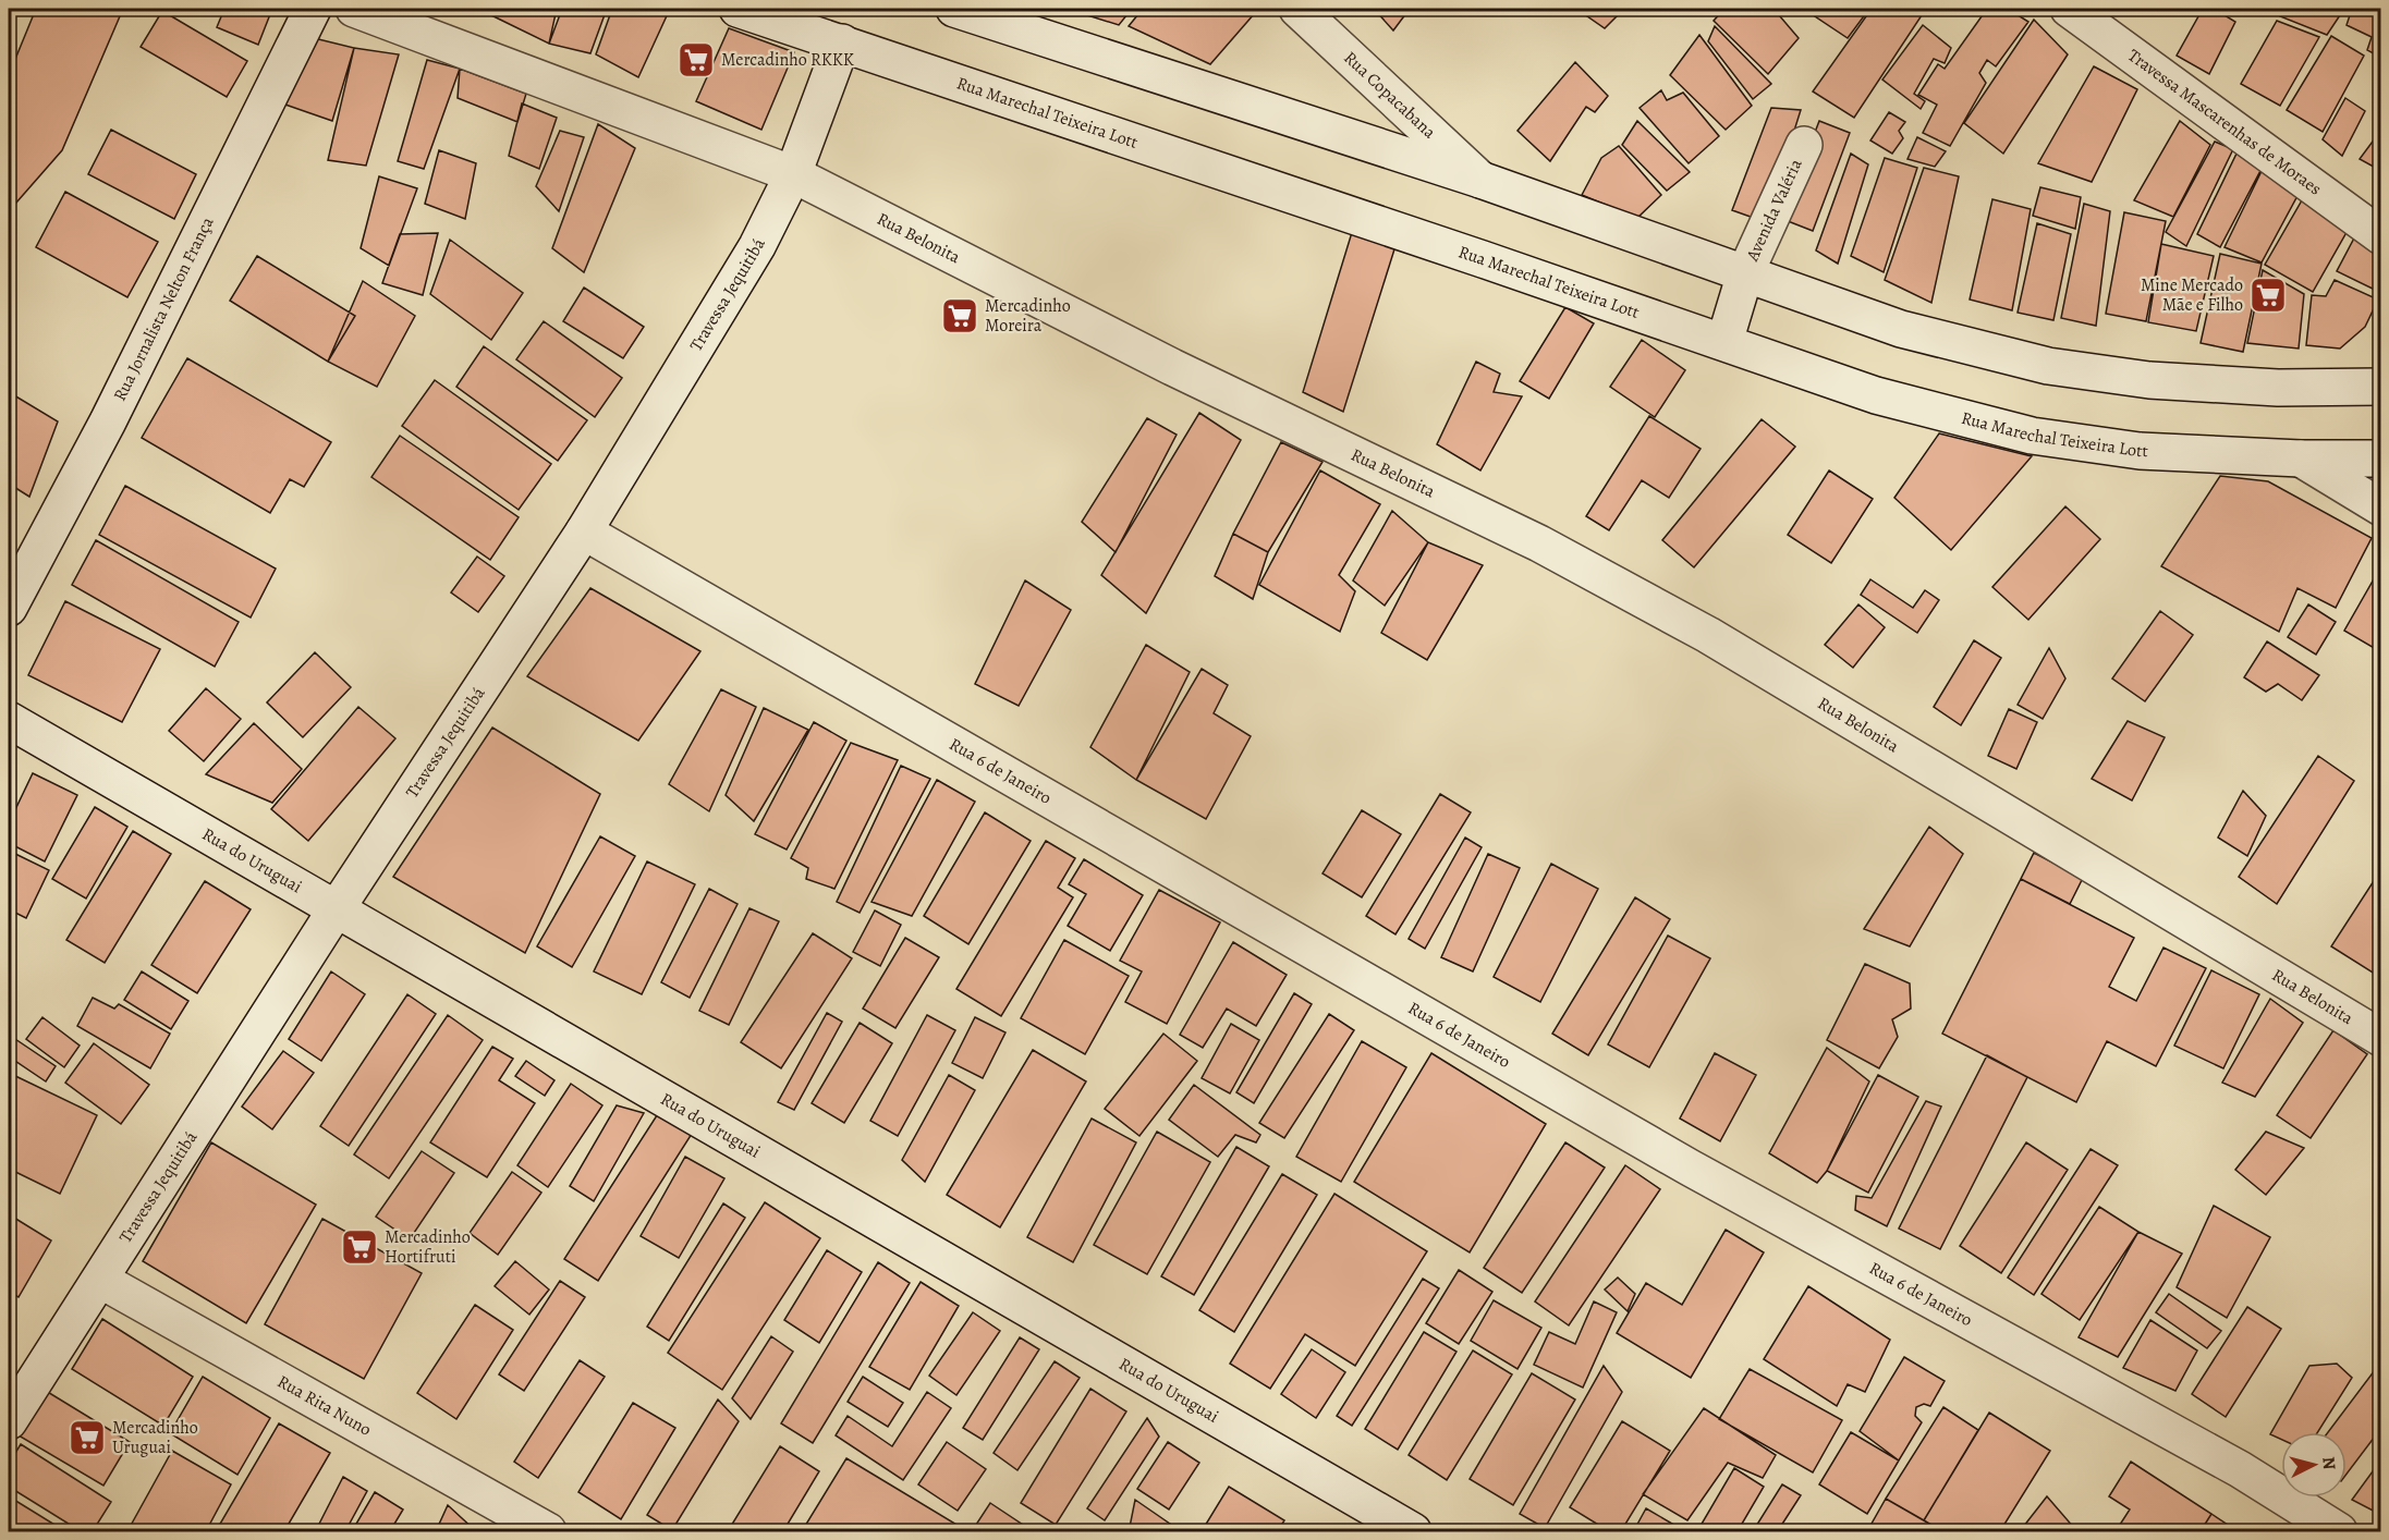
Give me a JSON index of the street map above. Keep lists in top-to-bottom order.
{
  "streets": {
    "street": [
      "Rua Copacabana",
      "Rua Marechal Teixeira Lott",
      "Travessa Mascarenhas de Moraes",
      "Avenida Valéria",
      "Rua Belonita",
      "Travessa Jequitibá",
      "Rua Jornalista Nelton França",
      "Rua 6 de Janeiro",
      "Rua do Uruguai",
      "Rua Rita Nuno"
    ]
  },
  "crossings": [
    ["Rua Marechal Teixeira Lott", "Avenida Valéria"],
    ["Rua Marechal Teixeira Lott", "Travessa Jequitibá"],
    ["Rua Belonita", "Travessa Jequitibá"],
    ["Travessa Jequitibá", "Rua 6 de Janeiro"],
    ["Travessa Jequitibá", "Rua do Uruguai"],
    ["Travessa Jequitibá", "Rua Rita Nuno"]
  ],
  "places": {
    "supermarket": [
      "Mercadinho RKKK",
      "Mine Mercado Mãe e Filho",
      "Mercadinho Moreira",
      "Mercadinho Hortifruti",
      "Mercadinho Uruguai"
    ]
  },
  "north": "right"
}
